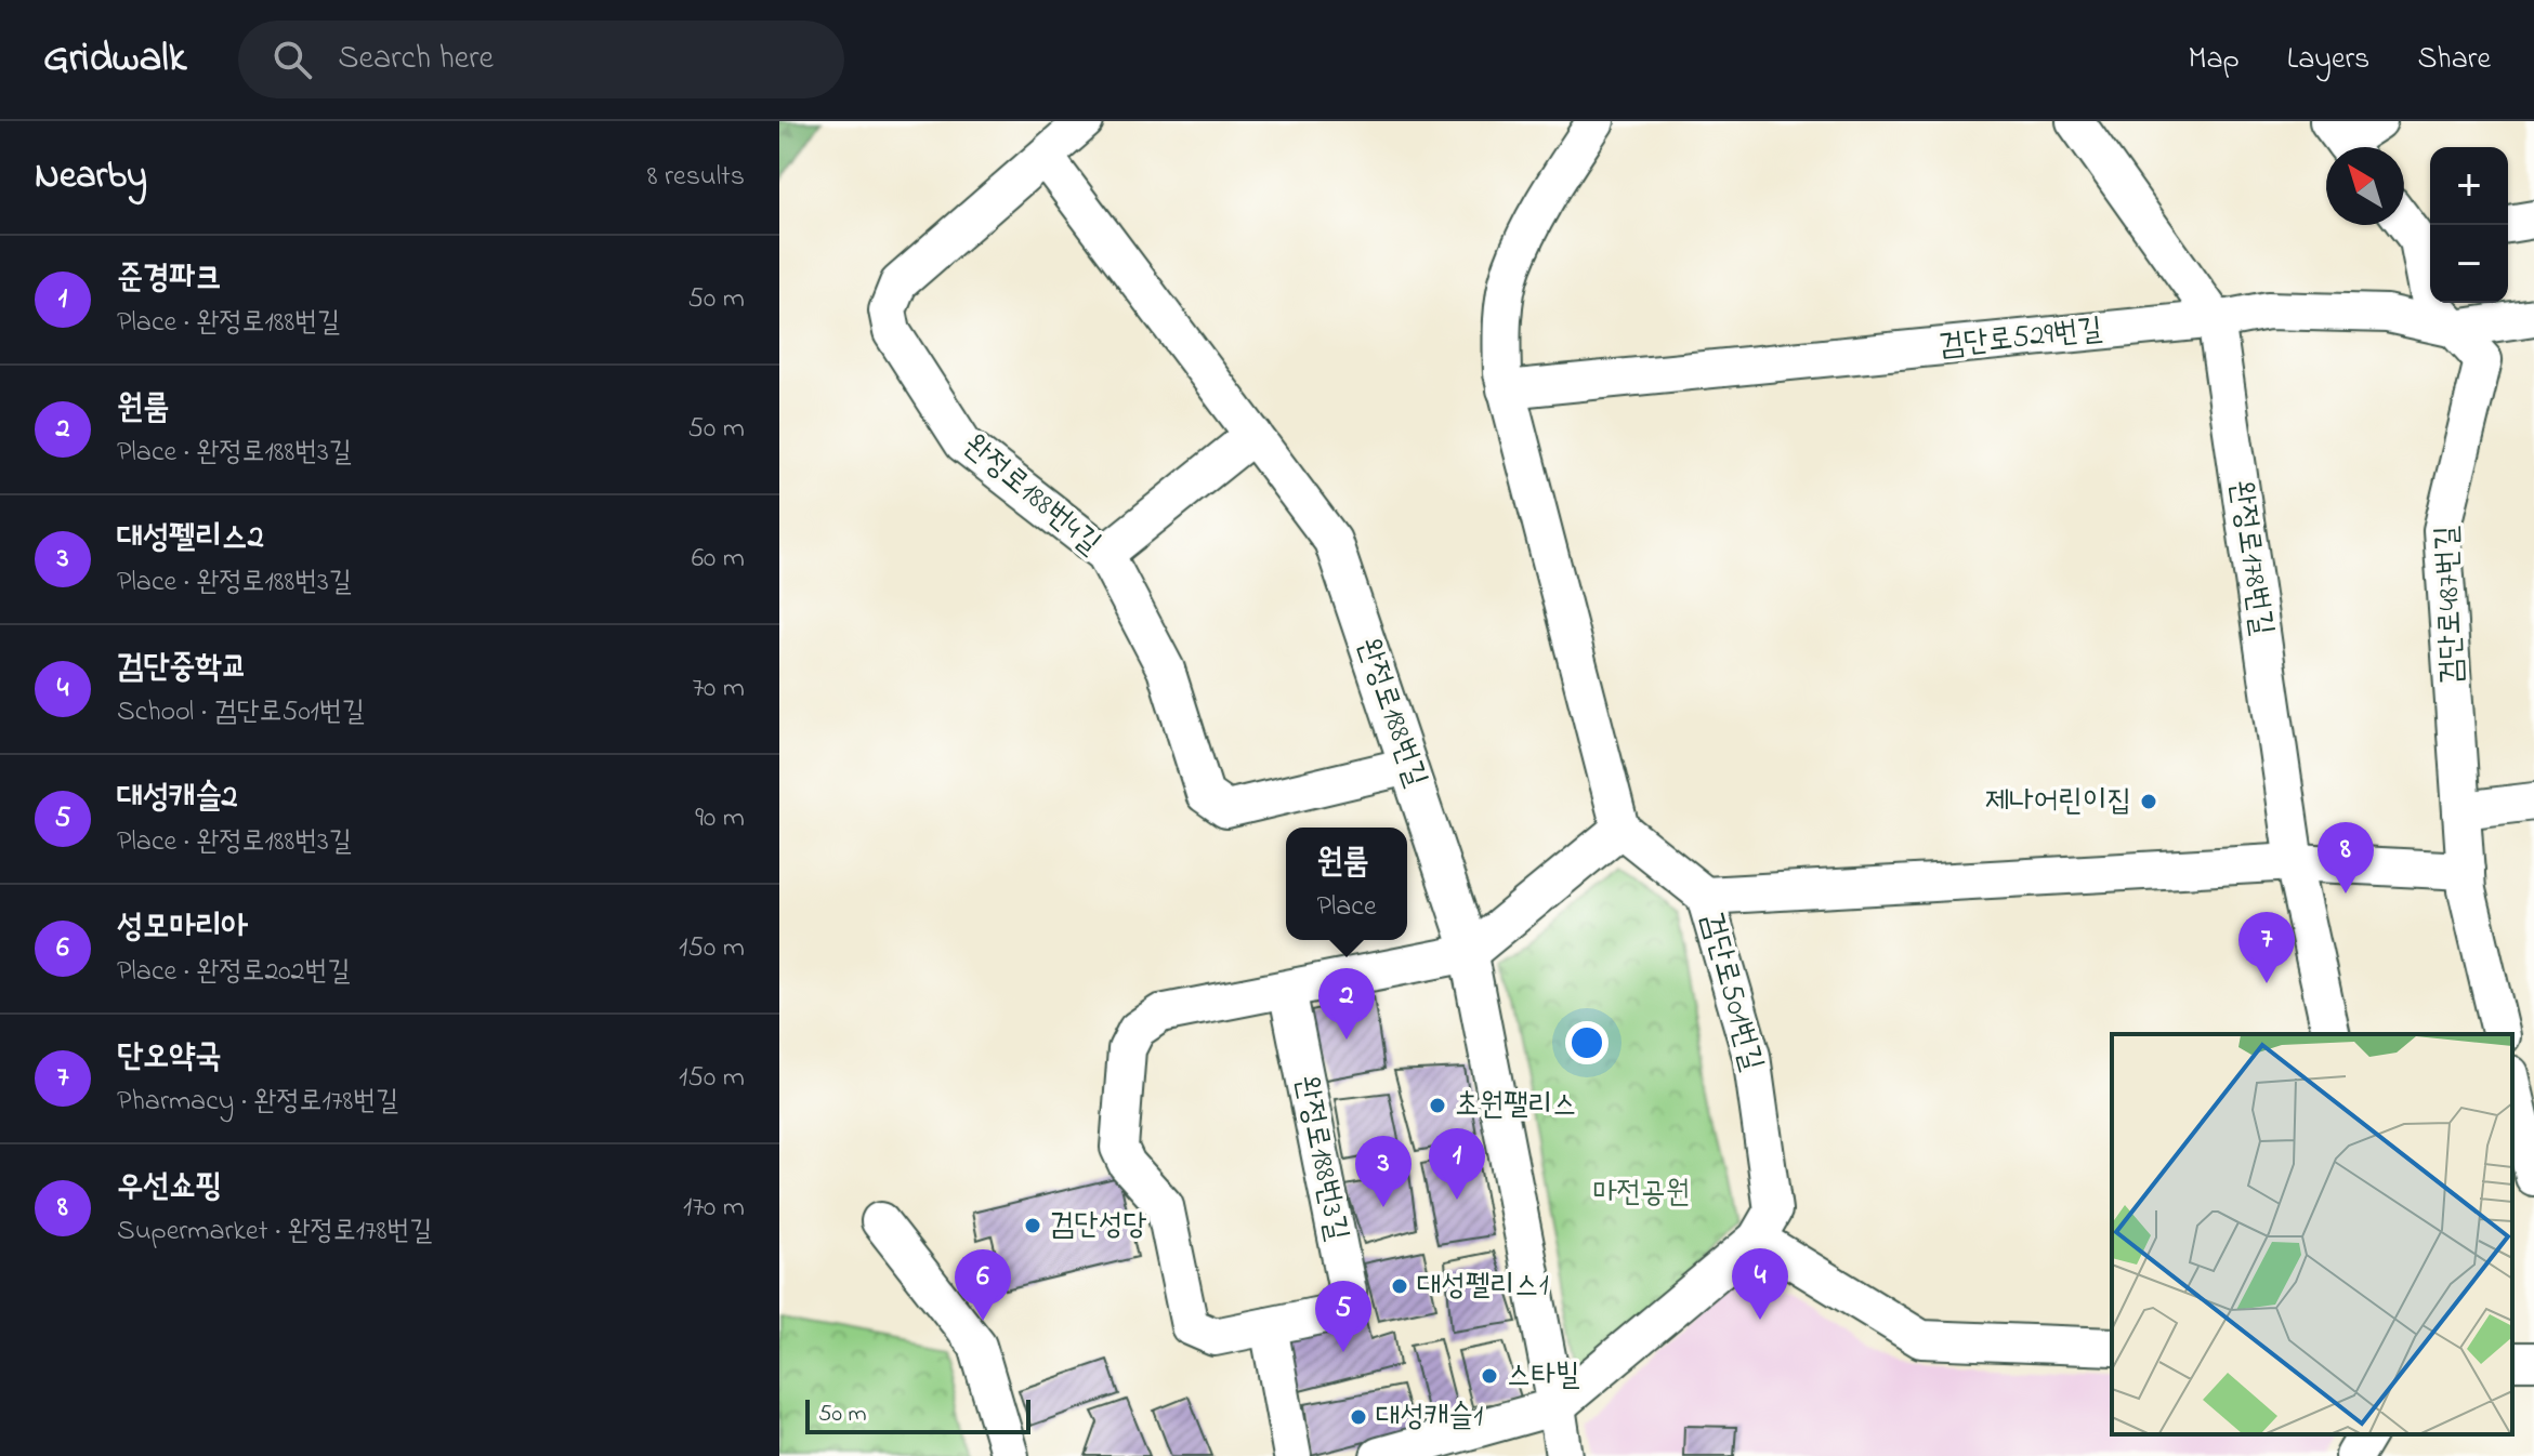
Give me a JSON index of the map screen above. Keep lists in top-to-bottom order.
{
  "streets": {
    "street": [
      "검단로529번길",
      "완정로188번4길",
      "완정로178번길",
      "검단로487번길",
      "완정로188번길",
      "검단로501번길",
      "완정로188번3길"
    ]
  },
  "crossings": [
    ["검단로529번길", "완정로178번길"],
    ["검단로529번길", "검단로487번길"],
    ["완정로188번4길", "완정로188번길"],
    ["완정로188번길", "완정로188번3길"]
  ],
  "parks": ["마전공원"],
  "places": [
    "제나어린이집",
    "초원팰리스",
    "검단성당",
    "대성펠리스1",
    "스타빌",
    "대성캐슬1"
  ],
  "scale_bar": "50 m",
  "north": "top left",
  "page": {
    "header": "Gridwalk",
    "search": "Search here",
    "nav": ["Map", "Layers", "Share"],
    "heading": ["Nearby", "8 results"],
    "map_buttons": ["+", "−"],
    "list": [
      {
        "mark": "1",
        "name": "준경파크",
        "note": "Place · 완정로188번길",
        "value": "50 m"
      },
      {
        "mark": "2",
        "name": "원룸",
        "note": "Place · 완정로188번3길",
        "value": "50 m"
      },
      {
        "mark": "3",
        "name": "대성펠리스2",
        "note": "Place · 완정로188번3길",
        "value": "60 m"
      },
      {
        "mark": "4",
        "name": "검단중학교",
        "note": "School · 검단로501번길",
        "value": "70 m"
      },
      {
        "mark": "5",
        "name": "대성캐슬2",
        "note": "Place · 완정로188번3길",
        "value": "90 m"
      },
      {
        "mark": "6",
        "name": "성모마리아",
        "note": "Place · 완정로202번길",
        "value": "150 m"
      },
      {
        "mark": "7",
        "name": "단오약국",
        "note": "Pharmacy · 완정로178번길",
        "value": "150 m"
      },
      {
        "mark": "8",
        "name": "우선쇼핑",
        "note": "Supermarket · 완정로178번길",
        "value": "170 m"
      }
    ],
    "pins": [
      "8",
      "7",
      "2",
      "1",
      "3",
      "4",
      "6",
      "5"
    ],
    "popup": ["원룸", "Place"],
    "scale": "50 m"
  }
}
